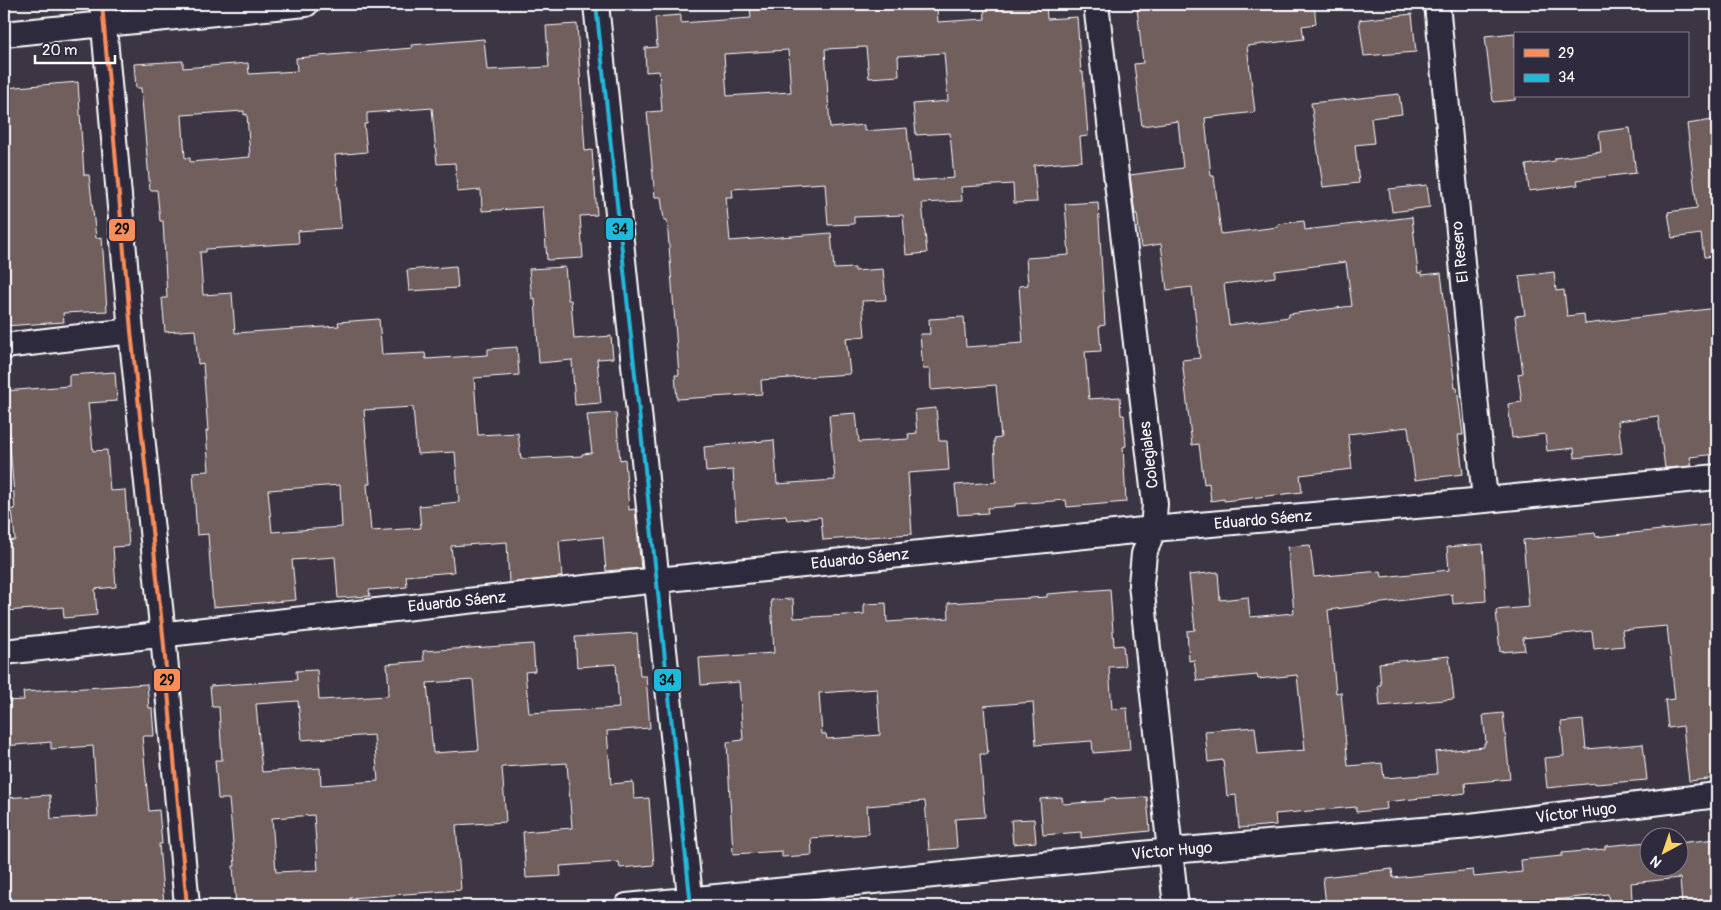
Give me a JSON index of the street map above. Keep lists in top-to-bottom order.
{
  "streets": {
    "street": [
      "El Resero",
      "Colegiales",
      "Eduardo Sáenz",
      "Víctor Hugo"
    ]
  },
  "crossings": [
    ["El Resero", "Eduardo Sáenz"],
    ["Colegiales", "Eduardo Sáenz"],
    ["Colegiales", "Víctor Hugo"]
  ],
  "lines": ["transit line 29", "transit line 34"],
  "legend": ["29", "34"],
  "scale_bar": "20 m",
  "north": "bottom left"
}
